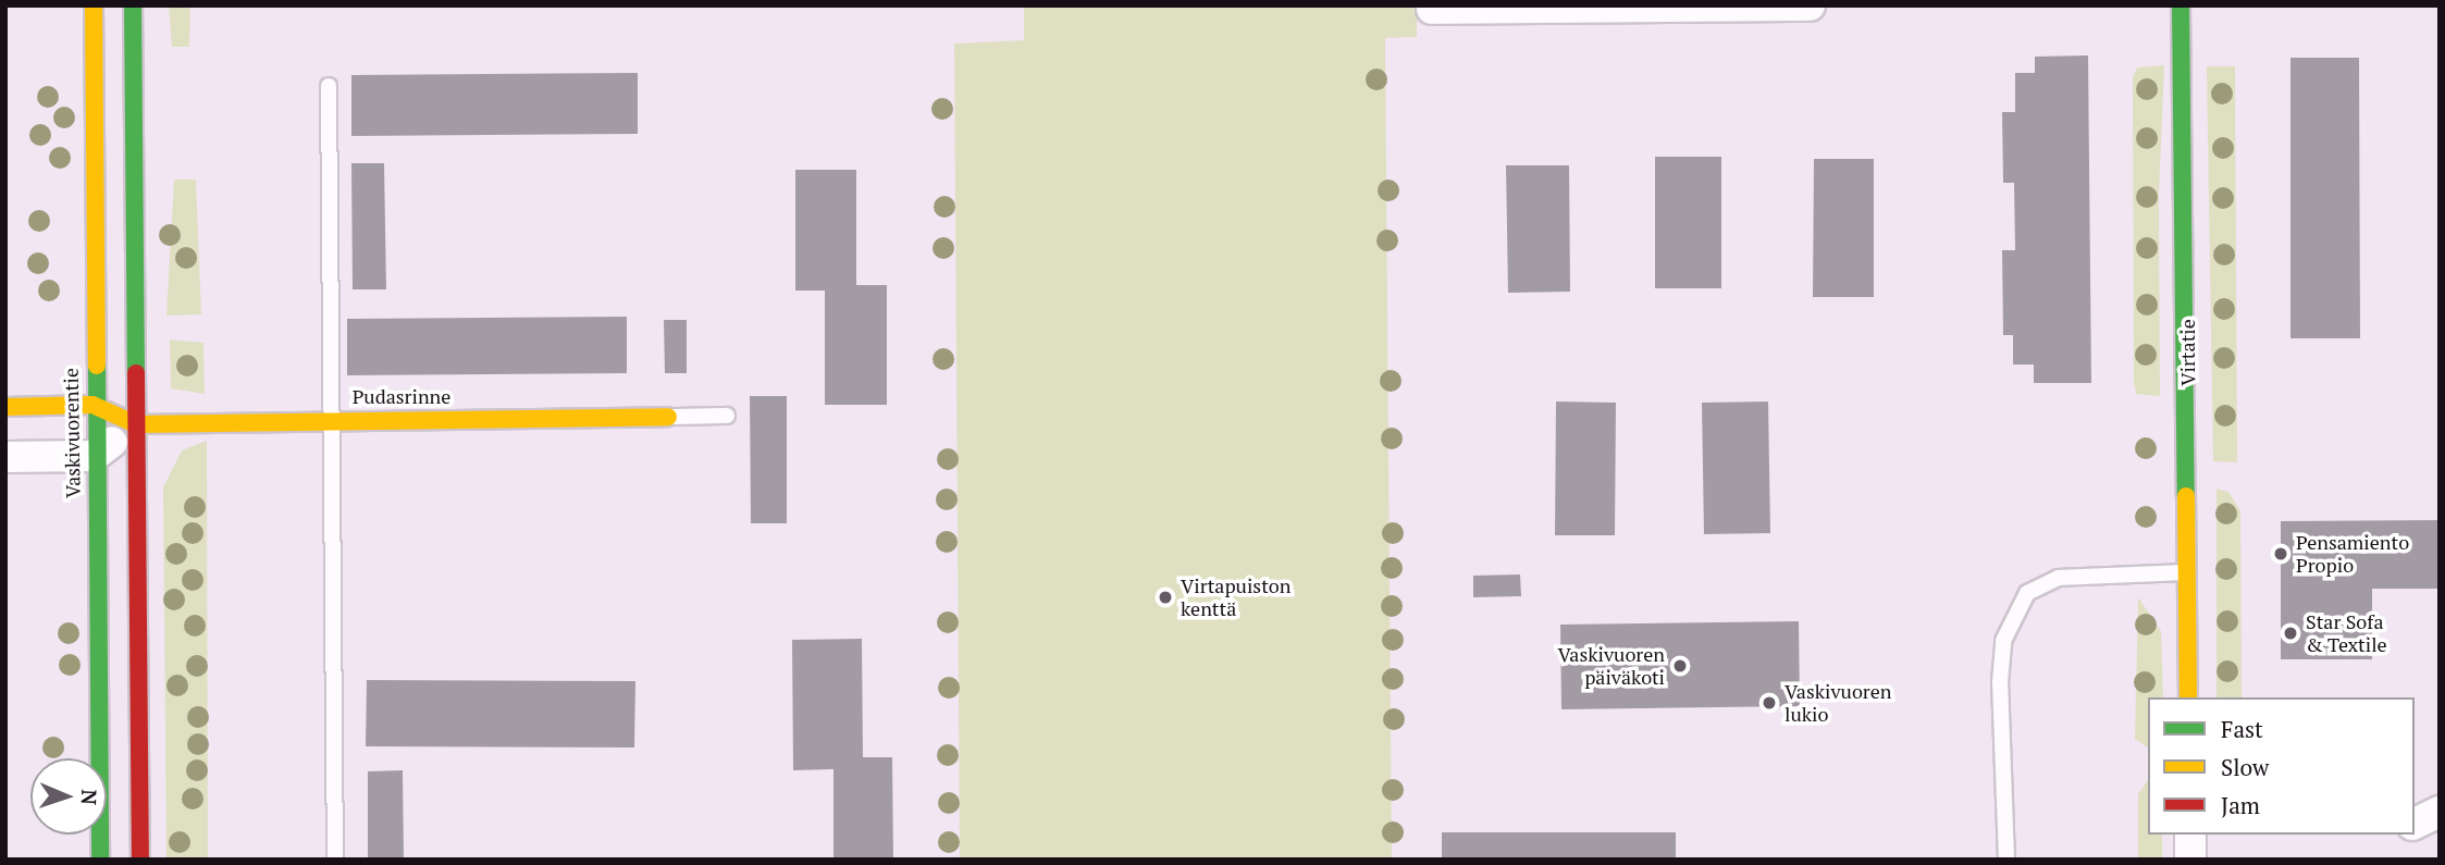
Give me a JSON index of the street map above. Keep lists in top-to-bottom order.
{
  "streets": {
    "main road": ["Virtatie", "Pudasrinne", "Vaskivuorentie"]
  },
  "places": [
    "Pensamiento Propio",
    "Virtapuiston kenttä",
    "Star Sofa & Textile",
    "Vaskivuoren päiväkoti",
    "Vaskivuoren lukio"
  ],
  "legend": ["Fast", "Slow", "Jam"],
  "north": "right"
}
